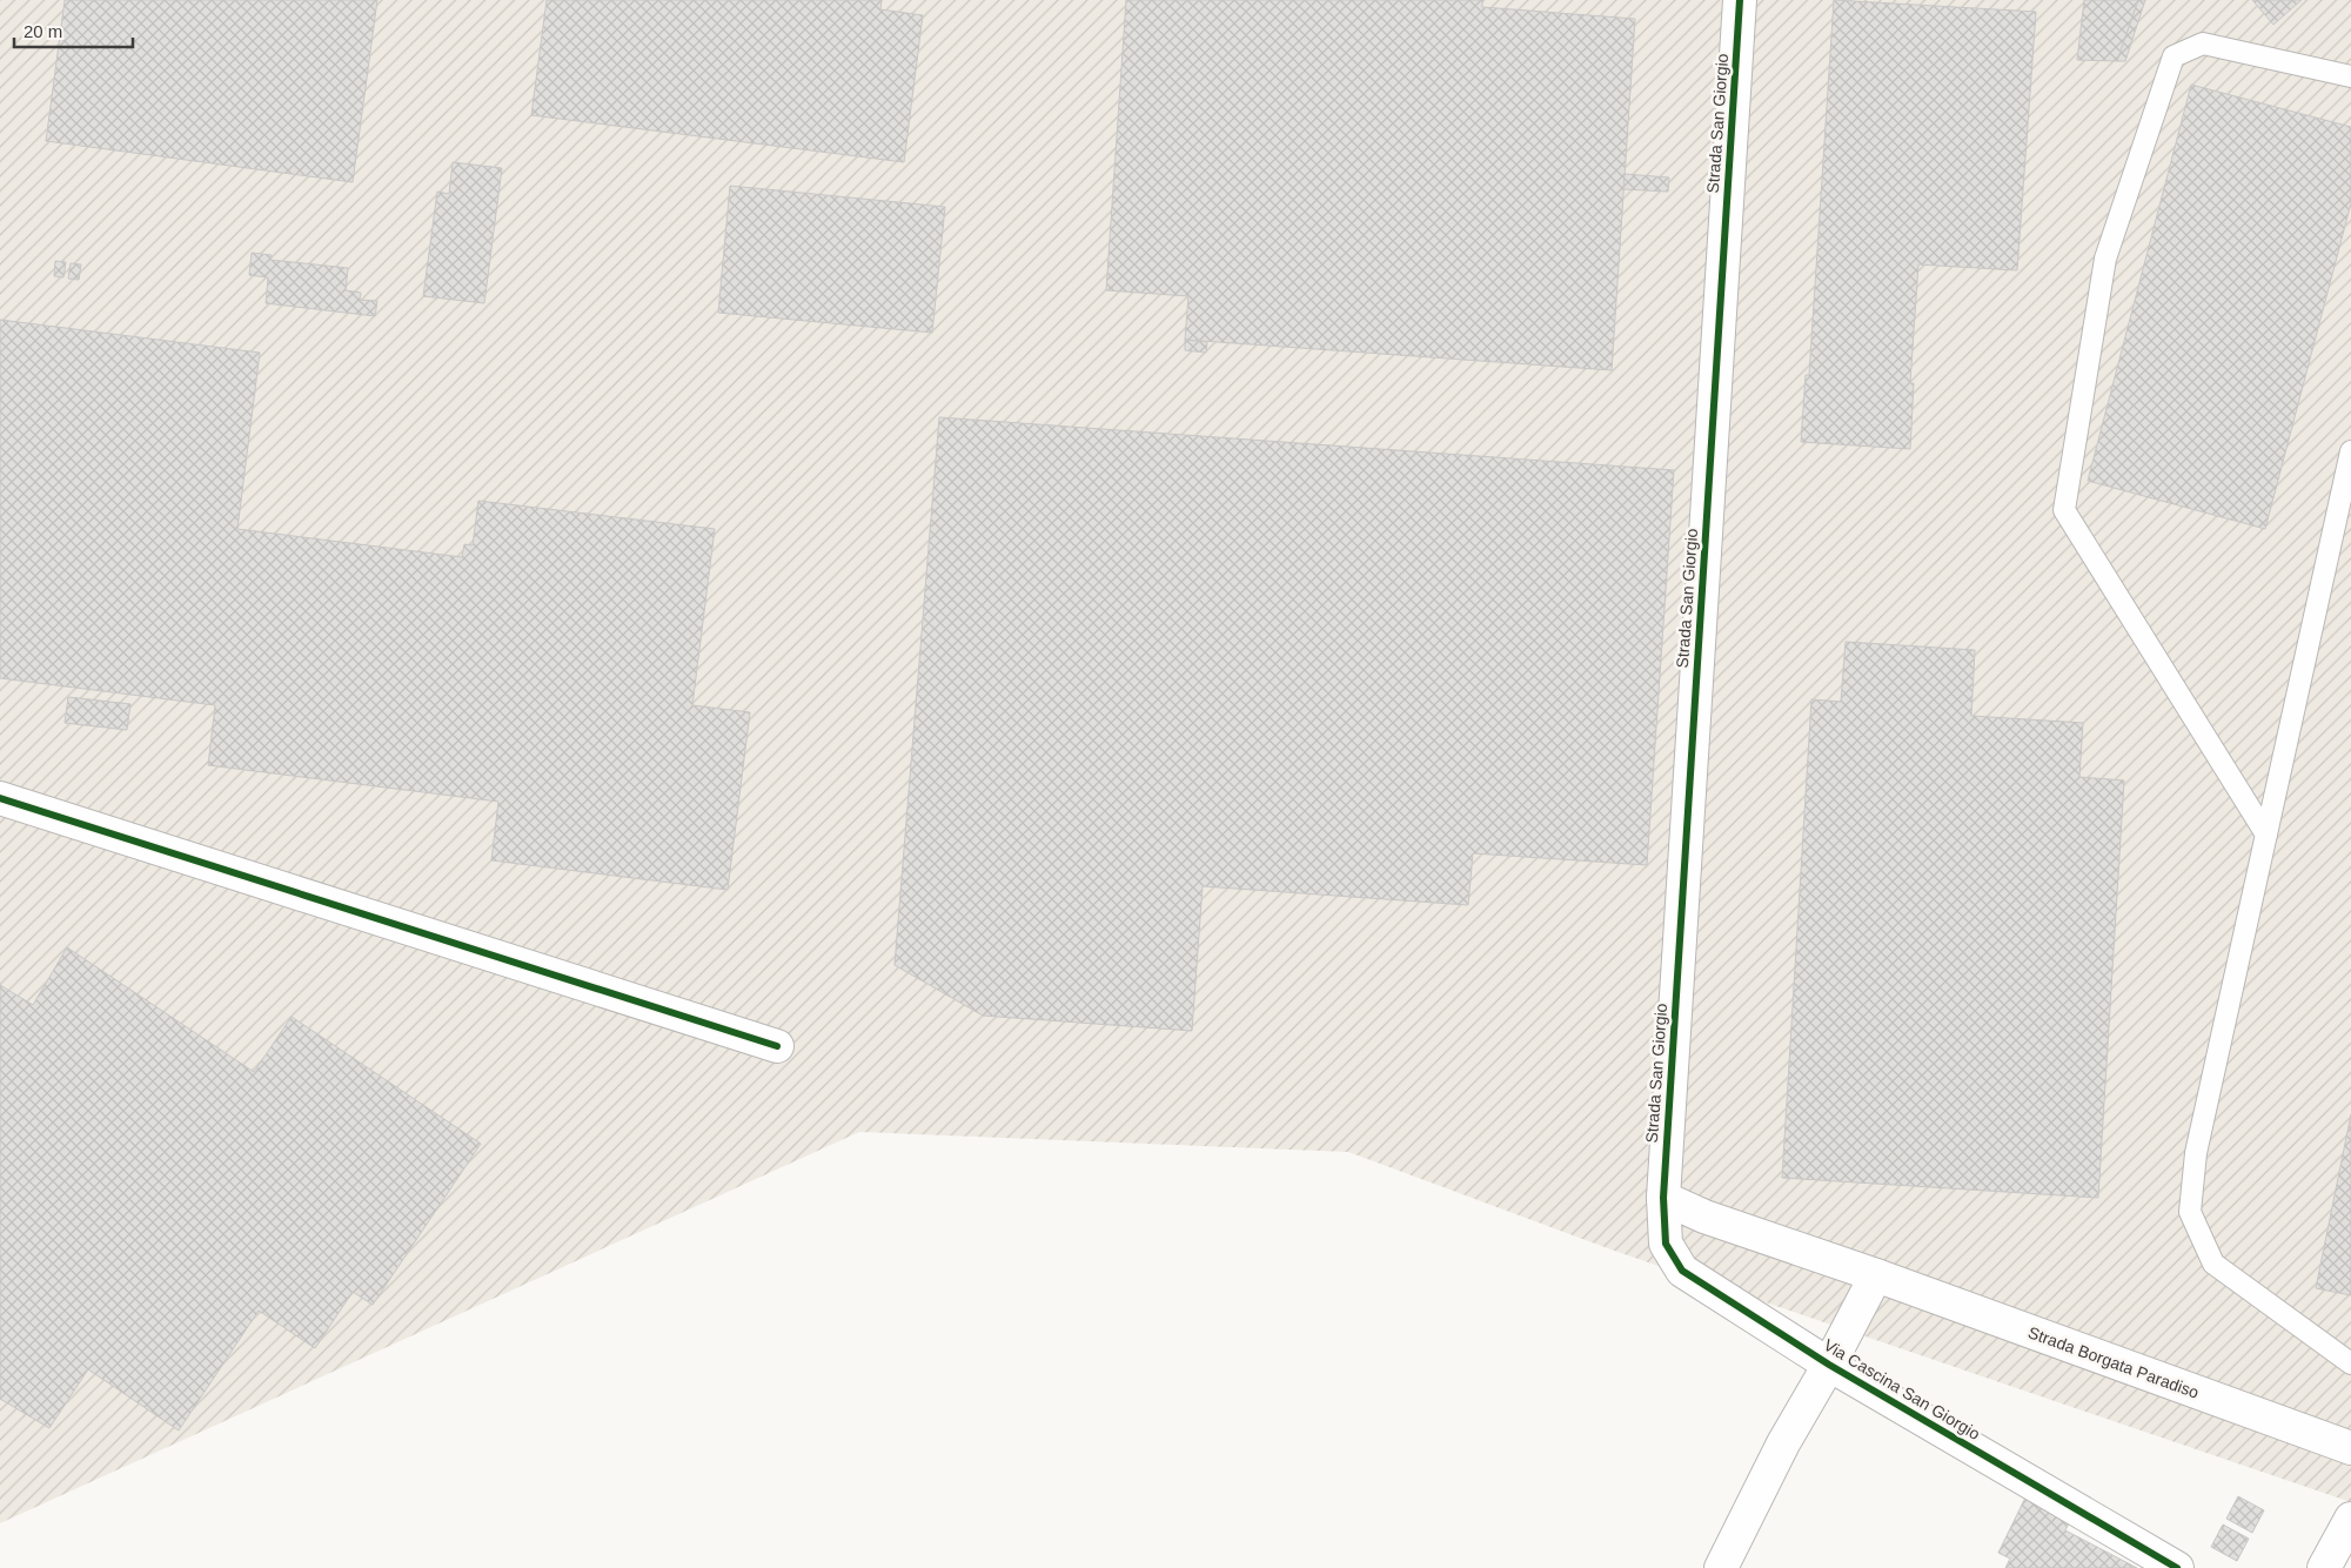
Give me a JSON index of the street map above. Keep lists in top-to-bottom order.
{
  "streets": {
    "street": ["Strada San Giorgio", "Strada Borgata Paradiso", "Via Cascina San Giorgio"]
  },
  "crossings": [
    ["Strada San Giorgio", "Strada Borgata Paradiso"],
    ["Strada San Giorgio", "Via Cascina San Giorgio"],
    ["Strada Borgata Paradiso", "Via Cascina San Giorgio"]
  ],
  "scale_bar": "20 m"
}
